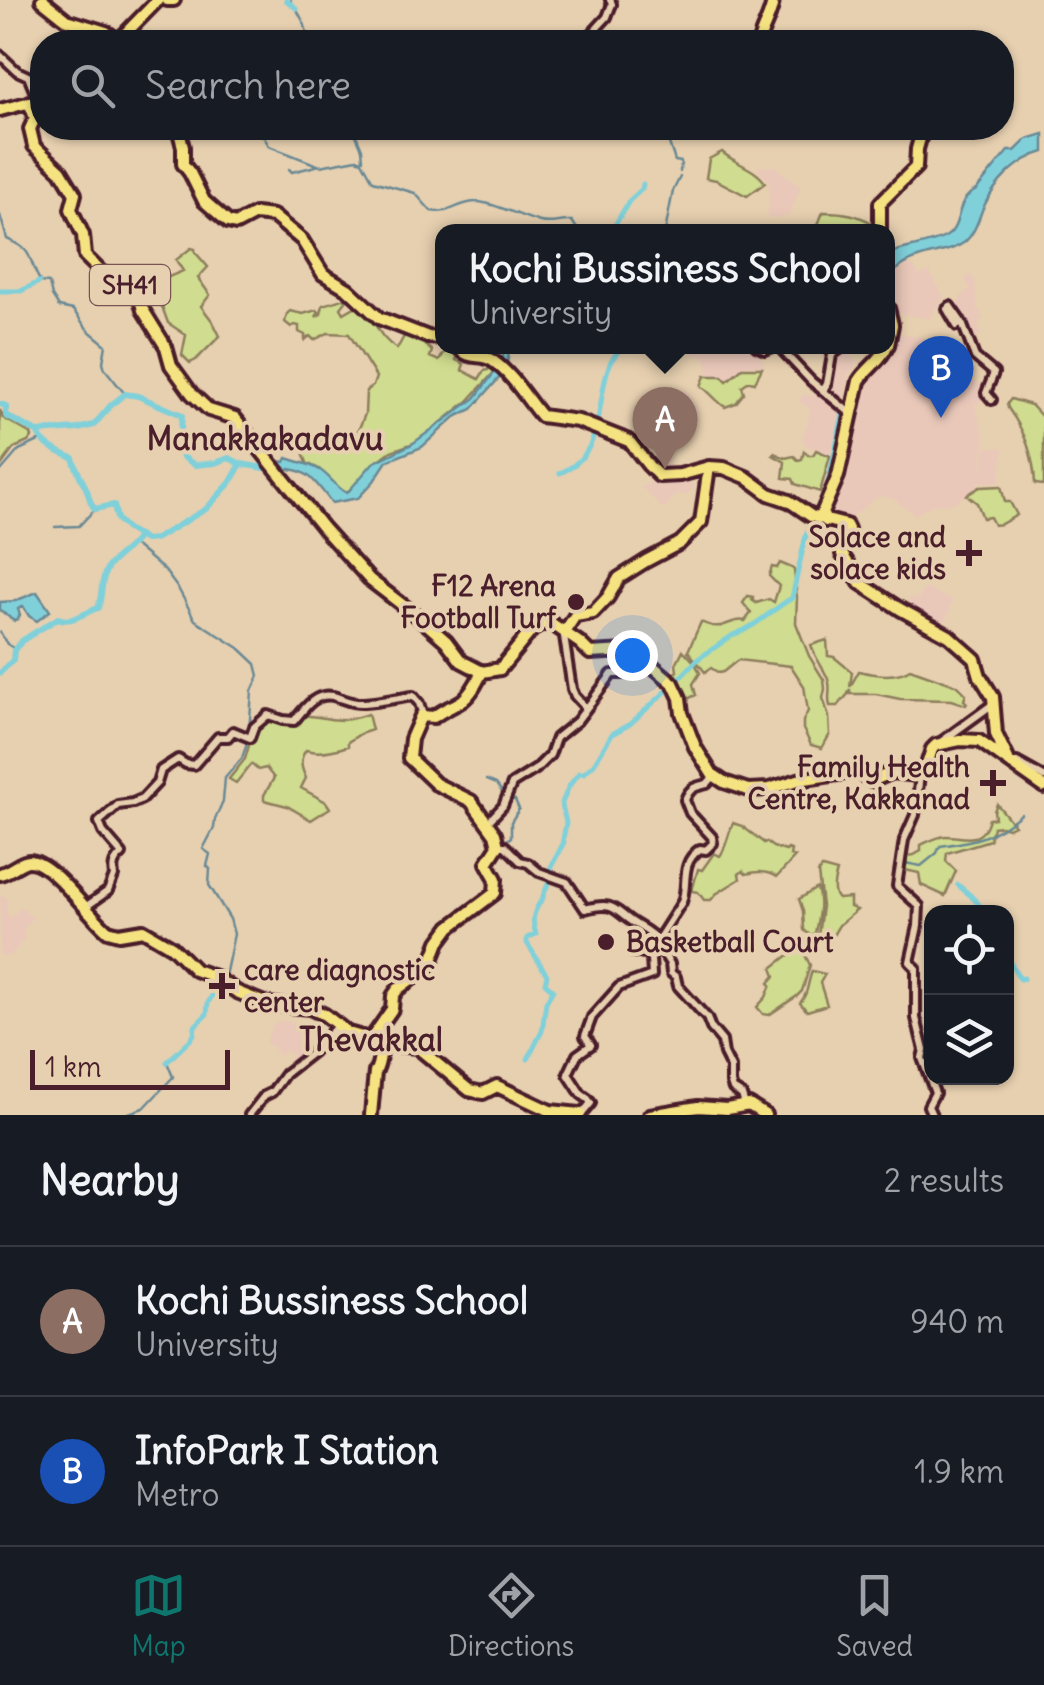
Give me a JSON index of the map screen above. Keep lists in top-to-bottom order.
{
  "streets": {
    "main road": ["SH41"]
  },
  "districts": ["Manakkakadavu", "Thevakkal"],
  "places": {
    "health": ["Solace and solace kids", "Family Health Centre, Kakkanad", "care diagnostic center"],
    "other": ["F12 Arena Football Turf", "Basketball Court"]
  },
  "scale_bar": "1 km",
  "page": {
    "search": "Search here",
    "popup": ["Kochi Bussiness School", "University"],
    "pins": ["B", "A"],
    "scale": "1 km",
    "heading": ["Nearby", "2 results"],
    "list": [
      {
        "mark": "A",
        "name": "Kochi Bussiness School",
        "note": "University",
        "value": "940 m"
      },
      {
        "mark": "B",
        "name": "InfoPark I Station",
        "note": "Metro",
        "value": "1.9 km"
      }
    ],
    "nav": ["Map", "Directions", "Saved"]
  }
}
